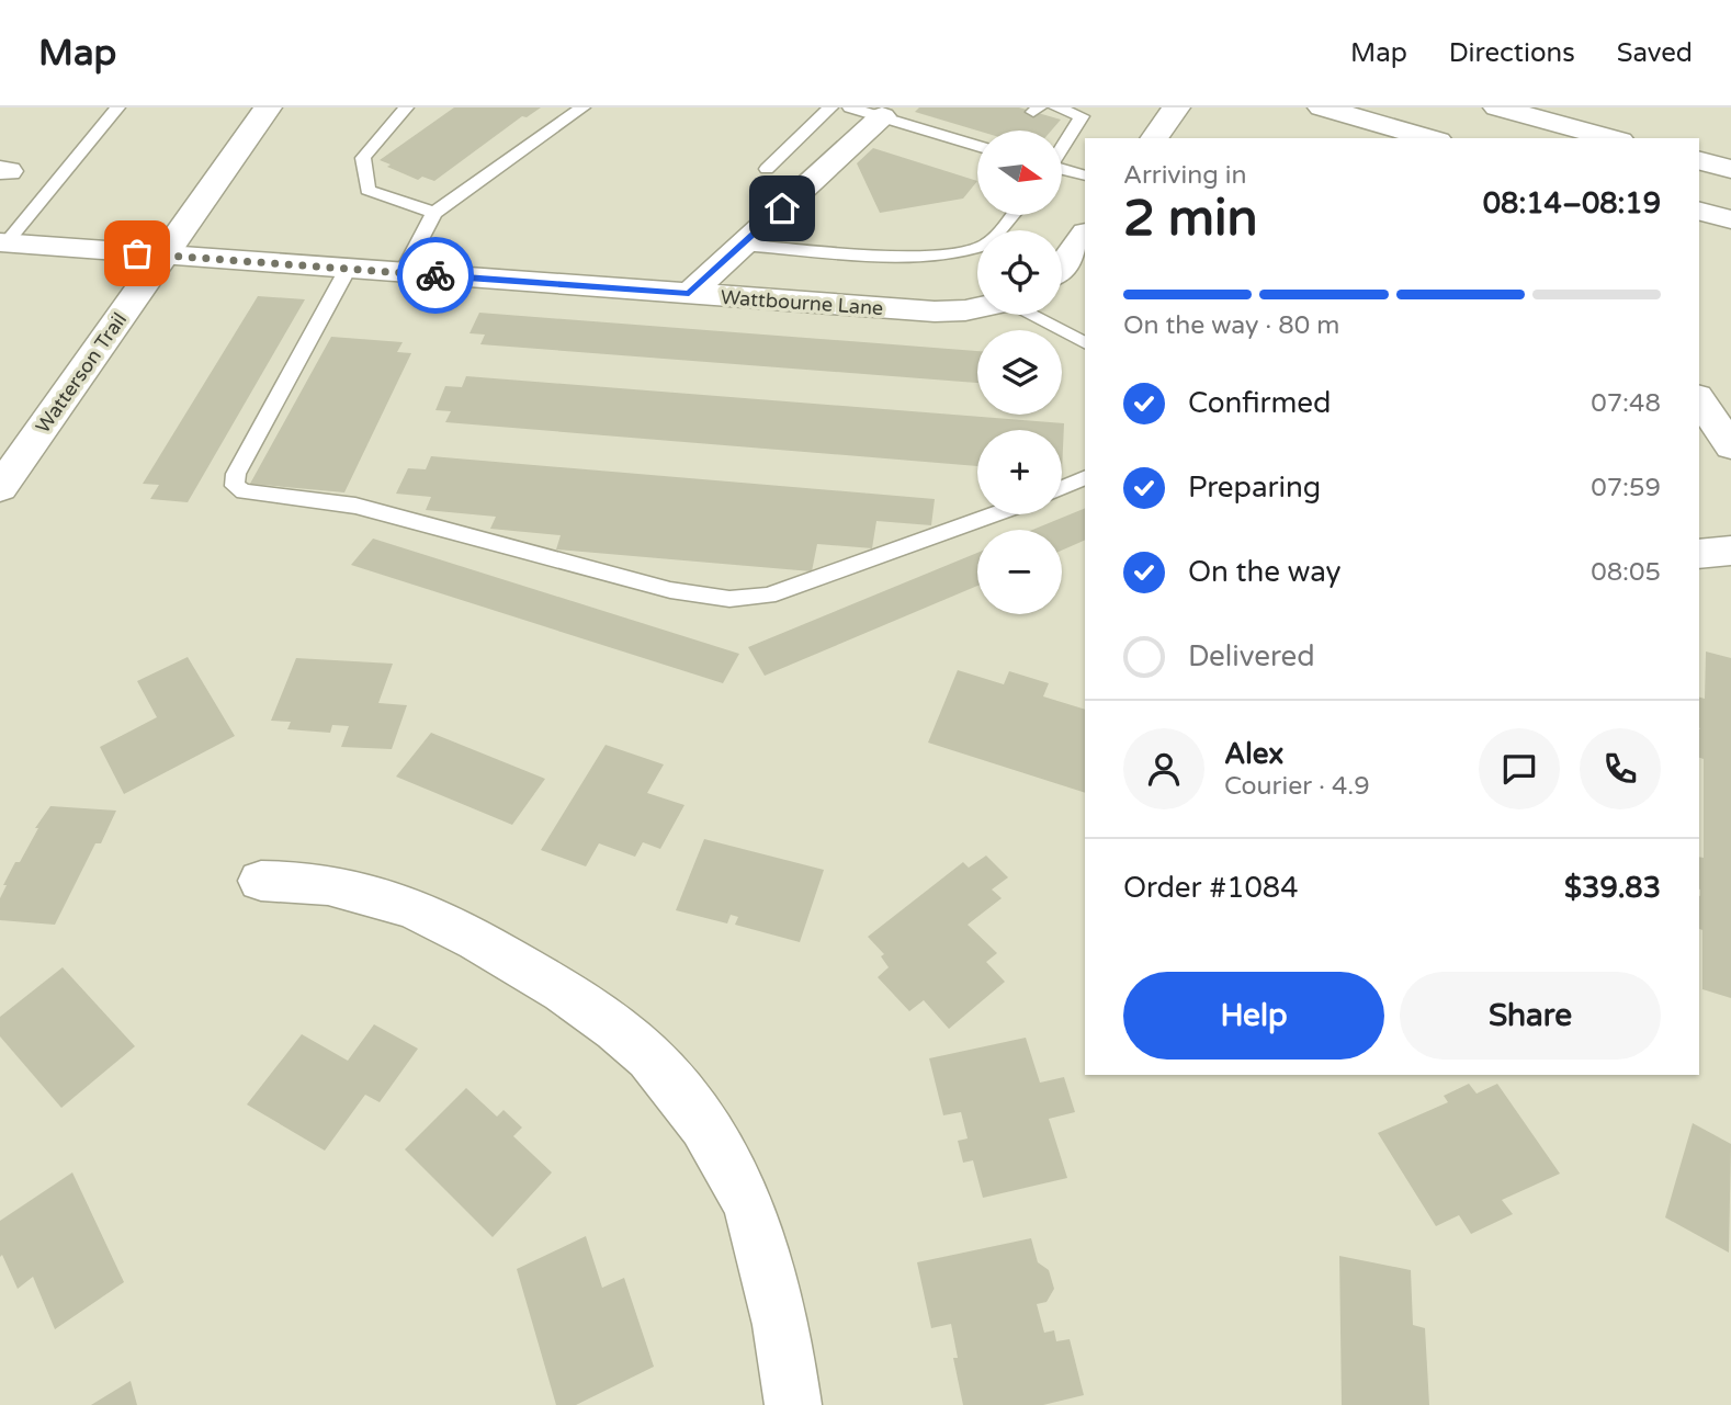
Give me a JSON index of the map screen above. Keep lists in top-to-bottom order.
{
  "streets": {
    "street": ["Wattbourne Lane", "Watterson Trail"]
  },
  "crossings": [
    ["Wattbourne Lane", "Watterson Trail"]
  ],
  "north": "right",
  "page": {
    "header": "Map",
    "nav": ["Map", "Directions", "Saved"],
    "map_buttons": ["+", "−"],
    "heading": ["2 min", "Arriving in", "08:14–08:19"],
    "panel": [
      "Alex",
      "Courier · 4.9",
      "Order #1084",
      "$39.83"
    ],
    "bar": "On the way · 80 m",
    "list": [
      ["Confirmed", "07:48"],
      ["Preparing", "07:59"],
      ["On the way", "08:05"],
      "Delivered"
    ],
    "buttons": ["Help", "Share"]
  }
}
